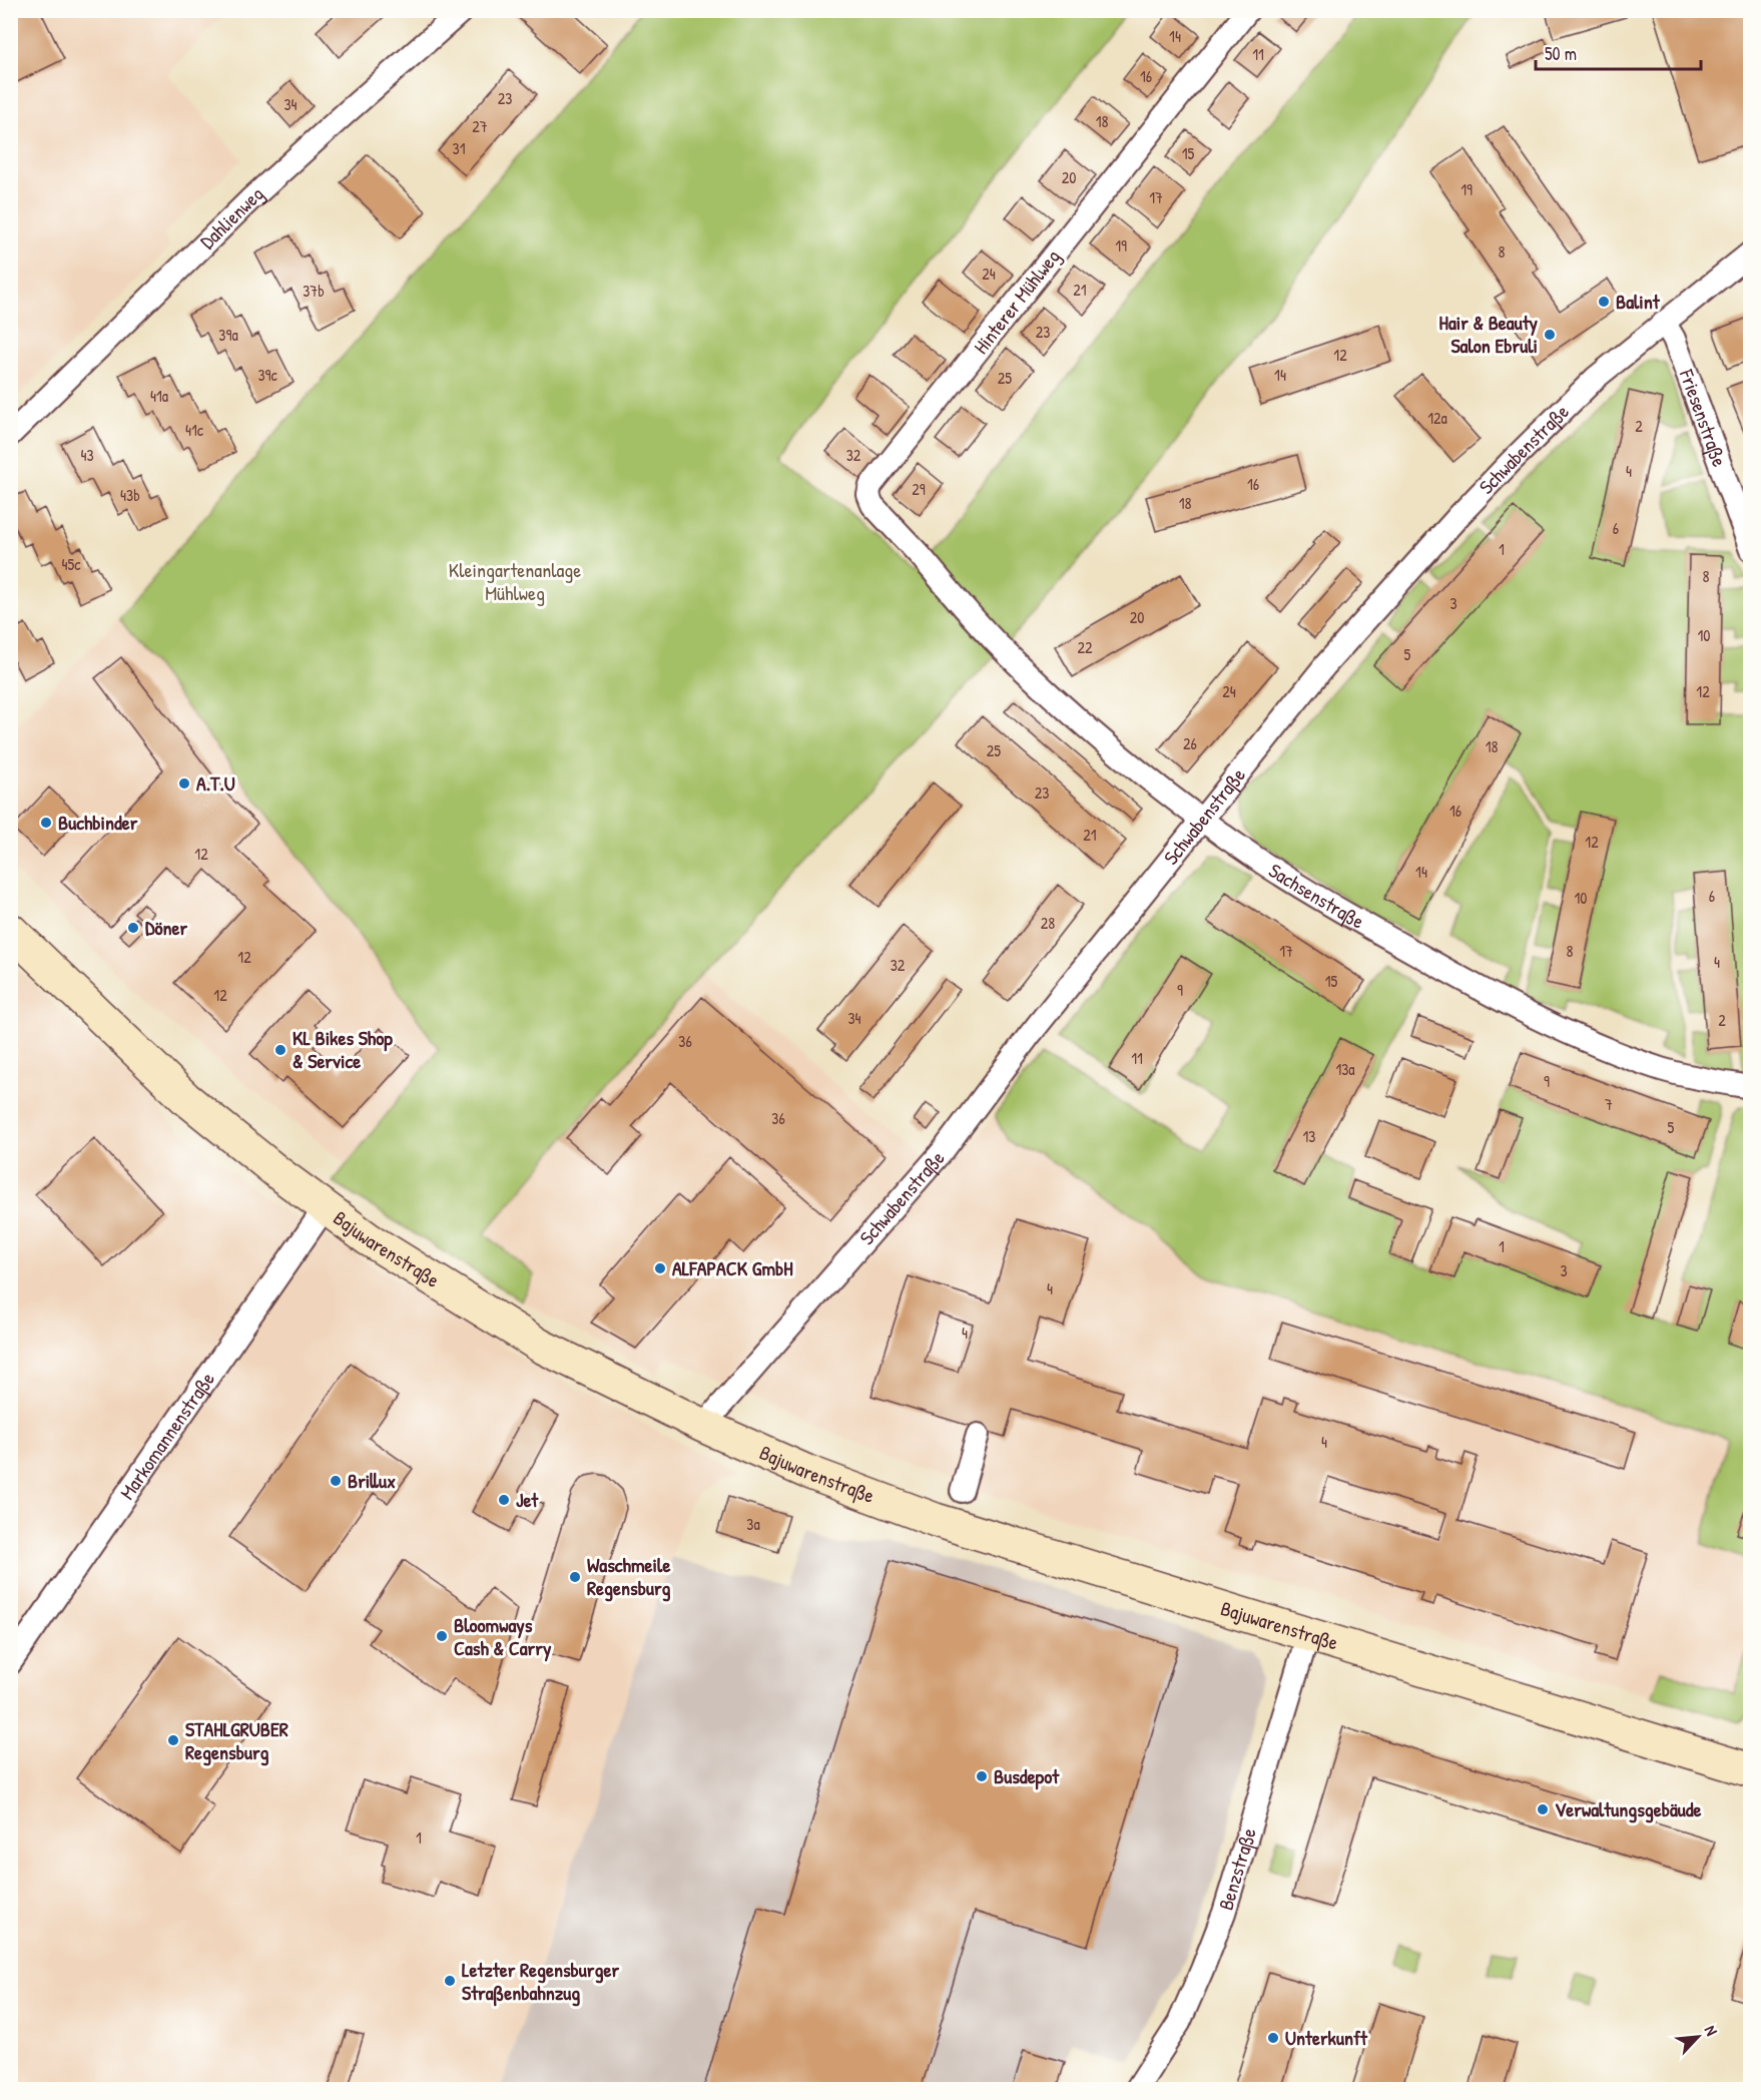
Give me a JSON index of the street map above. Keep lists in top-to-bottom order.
{
  "streets": {
    "street": [
      "Dahlienweg",
      "Hinterer Mühlweg",
      "Friesenstraße",
      "Schwabenstraße",
      "Sachsenstraße",
      "Bajuwarenstraße",
      "Markomannenstraße",
      "Benzstraße"
    ]
  },
  "crossings": [
    ["Hinterer Mühlweg", "Sachsenstraße"],
    ["Friesenstraße", "Schwabenstraße"],
    ["Schwabenstraße", "Sachsenstraße"],
    ["Schwabenstraße", "Bajuwarenstraße"],
    ["Bajuwarenstraße", "Markomannenstraße"],
    ["Bajuwarenstraße", "Benzstraße"]
  ],
  "parks": ["Kleingartenanlage Mühlweg"],
  "places": [
    "Balint",
    "Hair & Beauty Salon Ebruli",
    "A.T.U",
    "Buchbinder",
    "Döner",
    "KL Bikes Shop & Service",
    "ALFAPACK GmbH",
    "Brillux",
    "Jet",
    "Waschmeile Regensburg",
    "Bloomways Cash & Carry",
    "STAHLGRUBER Regensburg",
    "Busdepot",
    "Verwaltungsgebäude",
    "Letzter Regensburger Straßenbahnzug",
    "Unterkunft"
  ],
  "house_numbers": [
    "14",
    "11",
    "16",
    "23",
    "34",
    "18",
    "27",
    "31",
    "15",
    "20",
    "19",
    "17",
    "19",
    "8",
    "24",
    "21",
    "37b",
    "23",
    "39a",
    "12",
    "39c",
    "14",
    "25",
    "41a",
    "12a",
    "2",
    "41c",
    "43",
    "32",
    "4",
    "16",
    "29",
    "43b",
    "18",
    "6",
    "1",
    "45c",
    "8",
    "3",
    "20",
    "10",
    "22",
    "5",
    "24",
    "12",
    "26",
    "18",
    "25",
    "23",
    "16",
    "21",
    "12",
    "12",
    "14",
    "6",
    "10",
    "28",
    "17",
    "8",
    "12",
    "4",
    "32",
    "15",
    "9",
    "12",
    "34",
    "2",
    "36",
    "11",
    "13a",
    "9",
    "7",
    "36",
    "5",
    "13",
    "1",
    "3",
    "4",
    "4",
    "4",
    "3a",
    "1"
  ],
  "scale_bar": "50 m",
  "north": "top right"
}
